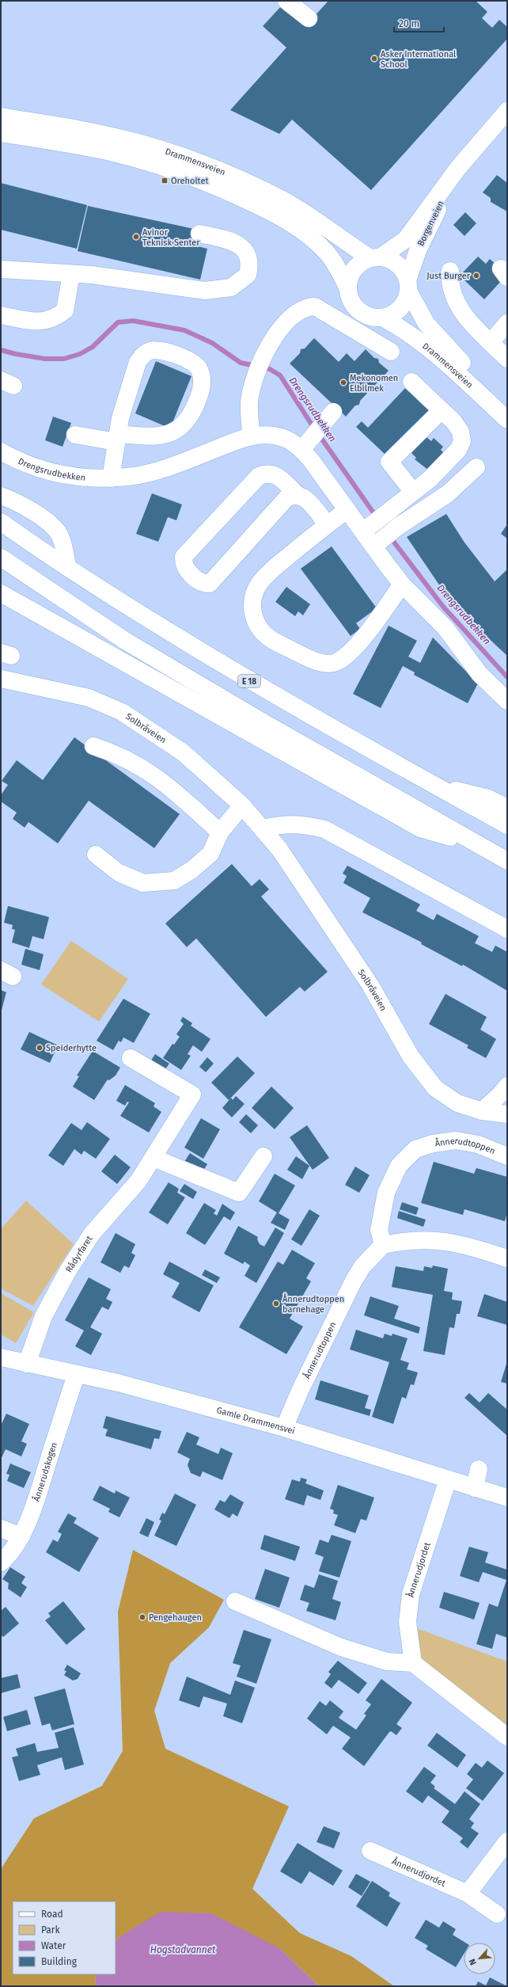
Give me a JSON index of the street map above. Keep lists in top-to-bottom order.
{
  "streets": {
    "main road": [
      "Drammensveien",
      "Borgenveien",
      "Drengsrudbekken",
      "E 18",
      "Solbråveien",
      "Ånnerudtoppen",
      "Rådyrfaret",
      "Gamle Drammensvei",
      "Ånnerudskogen",
      "Ånnerudjordet"
    ]
  },
  "crossings": [
    ["Drammensveien", "Borgenveien"],
    ["Ånnerudtoppen", "Gamle Drammensvei"],
    ["Rådyrfaret", "Gamle Drammensvei"],
    ["Gamle Drammensvei", "Ånnerudskogen"],
    ["Gamle Drammensvei", "Ånnerudjordet"]
  ],
  "water": ["Drengsrudbekken", "Hogstadvannet"],
  "places": {
    "other": [
      "Asker International School",
      "Avinor Teknisk Senter",
      "Just Burger",
      "Mekonomen Elbilmek",
      "Speiderhytte",
      "Ånnerudtoppen barnehage",
      "Pengehaugen"
    ],
    "transit": ["Oreholtet"]
  },
  "legend": [
    "Road",
    "Park",
    "Water",
    "Building"
  ],
  "scale_bar": "20 m",
  "north": "bottom left"
}
